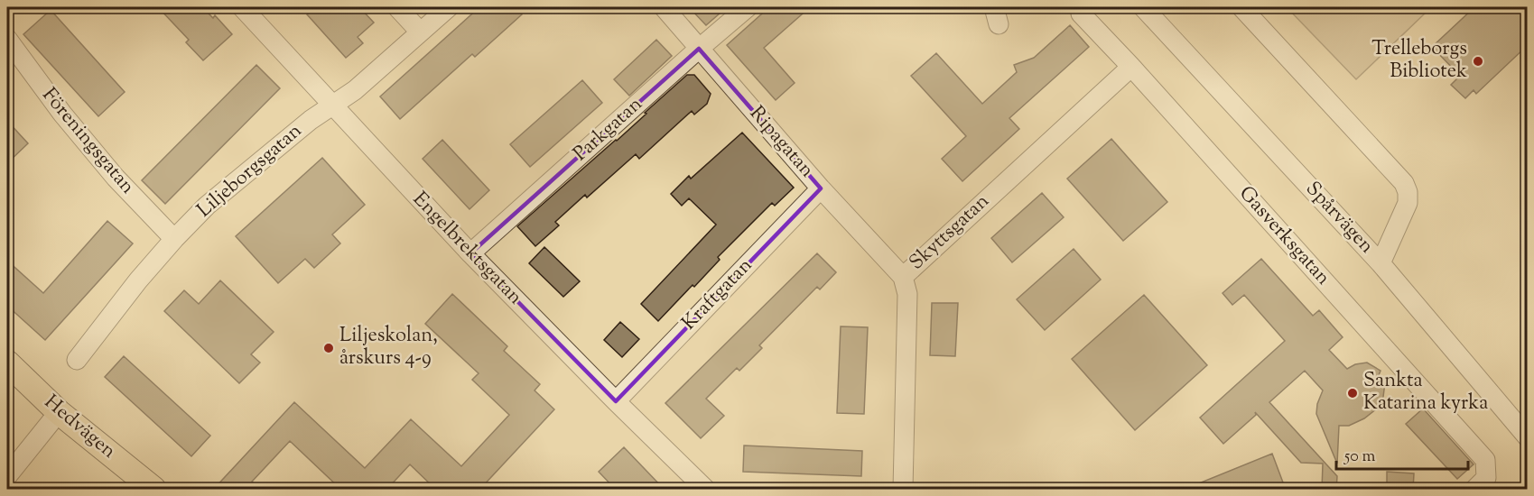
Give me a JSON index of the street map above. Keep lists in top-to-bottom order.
{
  "streets": {
    "main road": ["Hedvägen"],
    "street": [
      "Parkgatan",
      "Föreningsgatan",
      "Ripagatan",
      "Liljeborgsgatan",
      "Spårvägen",
      "Skyttsgatan",
      "Gasverksgatan",
      "Engelbrektsgatan",
      "Kraftgatan"
    ]
  },
  "crossings": [
    ["Parkgatan", "Ripagatan"],
    ["Parkgatan", "Engelbrektsgatan"],
    ["Föreningsgatan", "Liljeborgsgatan"],
    ["Ripagatan", "Skyttsgatan"],
    ["Ripagatan", "Kraftgatan"],
    ["Liljeborgsgatan", "Engelbrektsgatan"],
    ["Skyttsgatan", "Gasverksgatan"],
    ["Engelbrektsgatan", "Kraftgatan"]
  ],
  "places": ["Trelleborgs Bibliotek", "Liljeskolan, årskurs 4-9", "Sankta Katarina kyrka"],
  "scale_bar": "50 m"
}
